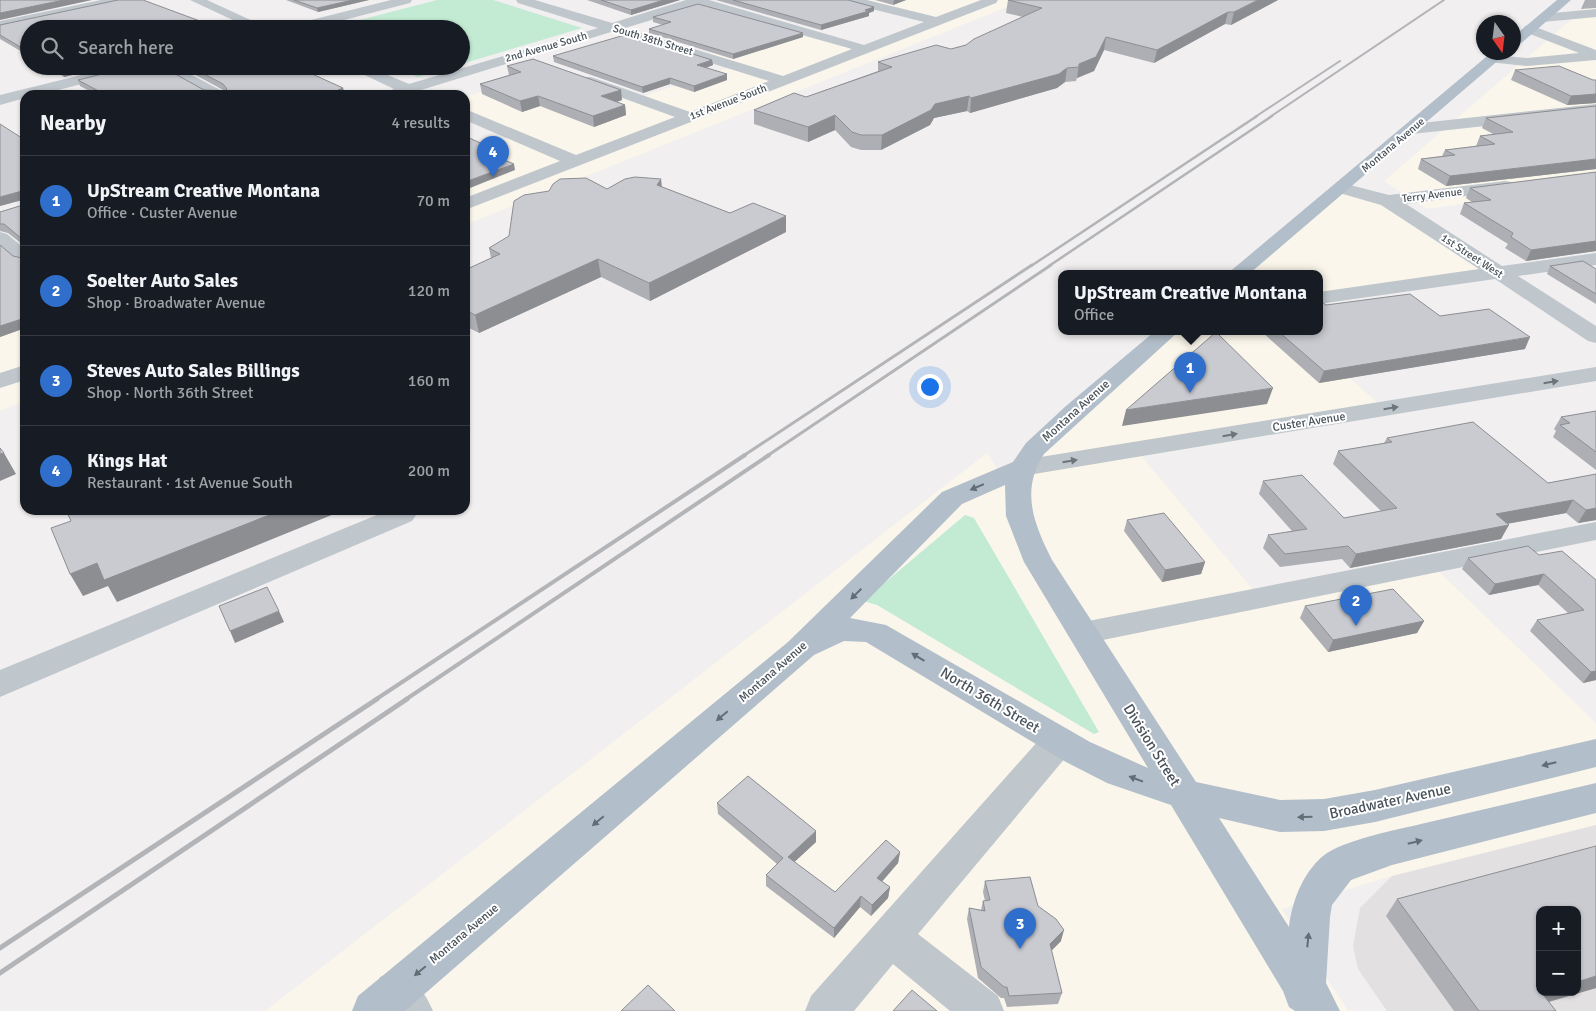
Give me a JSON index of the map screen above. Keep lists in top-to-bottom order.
{
  "streets": {
    "main road": [
      "Montana Avenue",
      "North 36th Street",
      "Division Street",
      "Broadwater Avenue"
    ],
    "street": [
      "South 38th Street",
      "2nd Avenue South",
      "1st Avenue South",
      "Terry Avenue",
      "1st Street West",
      "Custer Avenue"
    ]
  },
  "crossings": [
    ["South 38th Street", "2nd Avenue South"],
    ["South 38th Street", "1st Avenue South"],
    ["Montana Avenue", "1st Street West"],
    ["Montana Avenue", "Custer Avenue"],
    ["Montana Avenue", "North 36th Street"],
    ["Montana Avenue", "Division Street"],
    ["Terry Avenue", "1st Street West"],
    ["Custer Avenue", "Division Street"],
    ["North 36th Street", "Division Street"],
    ["North 36th Street", "Broadwater Avenue"],
    ["Division Street", "Broadwater Avenue"]
  ],
  "one_way": ["Montana Avenue", "North 36th Street", "Broadwater Avenue"],
  "north": "bottom",
  "page": {
    "search": "Search here",
    "heading": ["Nearby", "4 results"],
    "pins": [
      "4",
      "1",
      "2",
      "3"
    ],
    "list": [
      {
        "mark": "1",
        "name": "UpStream Creative Montana",
        "note": "Office · Custer Avenue",
        "value": "70 m"
      },
      {
        "mark": "2",
        "name": "Soelter Auto Sales",
        "note": "Shop · Broadwater Avenue",
        "value": "120 m"
      },
      {
        "mark": "3",
        "name": "Steves Auto Sales Billings",
        "note": "Shop · North 36th Street",
        "value": "160 m"
      },
      {
        "mark": "4",
        "name": "Kings Hat",
        "note": "Restaurant · 1st Avenue South",
        "value": "200 m"
      }
    ],
    "popup": ["UpStream Creative Montana", "Office"],
    "map_buttons": ["+", "−"]
  }
}
